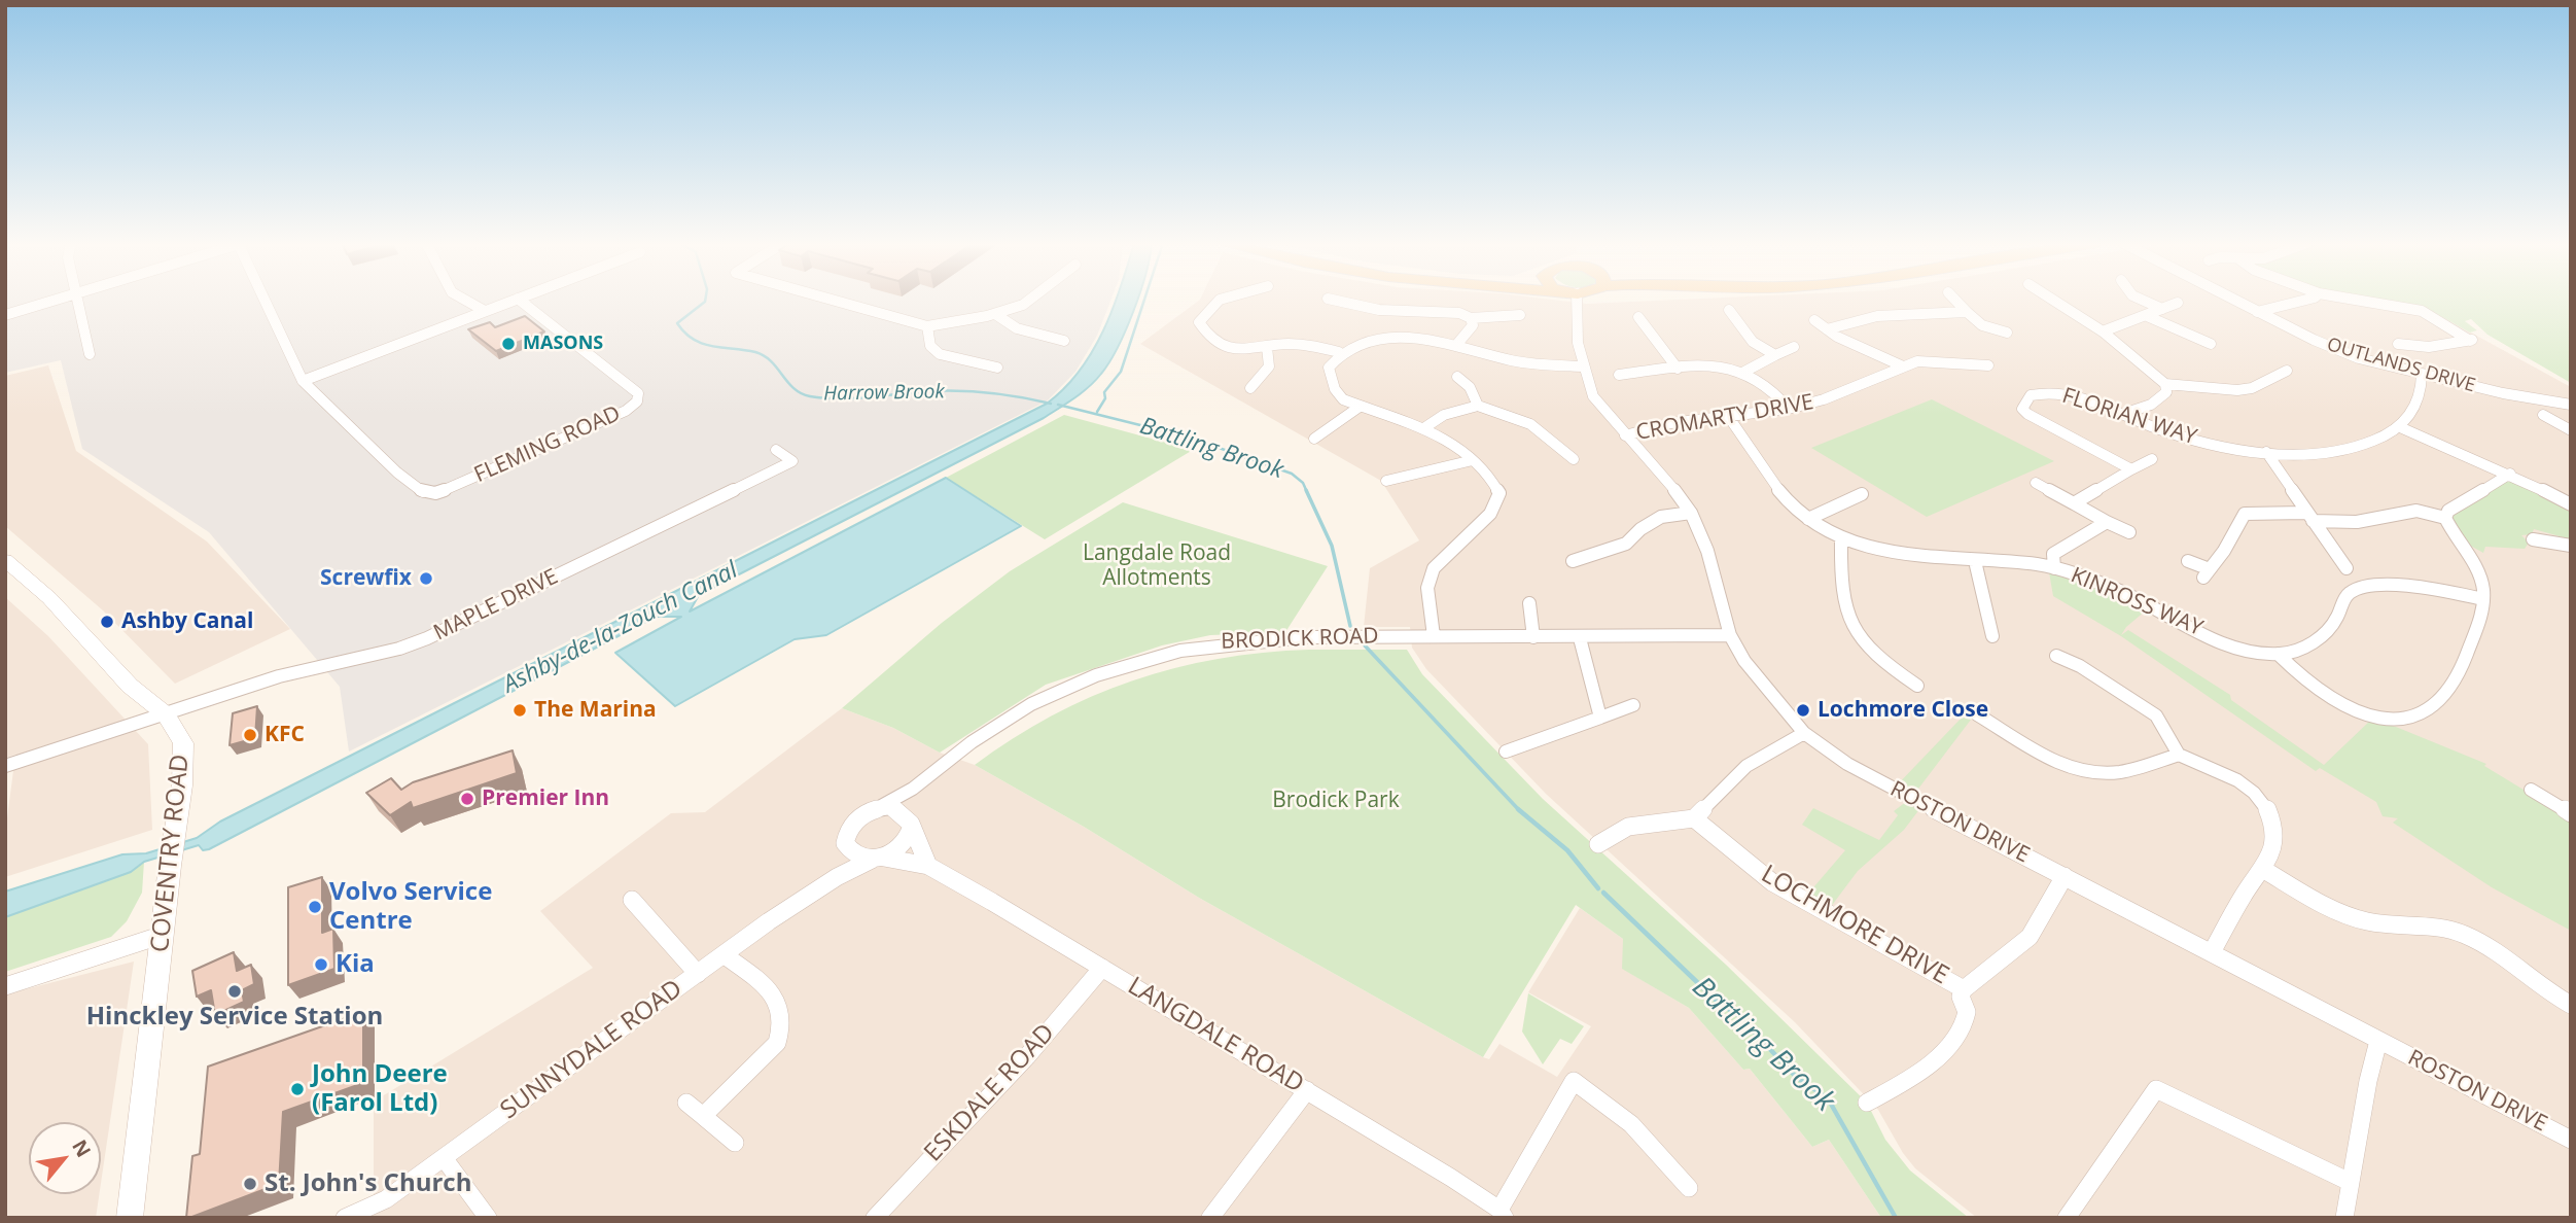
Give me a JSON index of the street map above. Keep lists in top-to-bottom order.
{
  "streets": {
    "main road": ["COVENTRY ROAD"],
    "street": [
      "OUTLANDS DRIVE",
      "FLORIAN WAY",
      "CROMARTY DRIVE",
      "FLEMING ROAD",
      "KINROSS WAY",
      "MAPLE DRIVE",
      "BRODICK ROAD",
      "ROSTON DRIVE",
      "LOCHMORE DRIVE",
      "LANGDALE ROAD",
      "SUNNYDALE ROAD",
      "ESKDALE ROAD"
    ]
  },
  "crossings": [
    ["CROMARTY DRIVE", "KINROSS WAY"],
    ["CROMARTY DRIVE", "ROSTON DRIVE"],
    ["MAPLE DRIVE", "COVENTRY ROAD"],
    ["BRODICK ROAD", "ROSTON DRIVE"],
    ["BRODICK ROAD", "LANGDALE ROAD"],
    ["BRODICK ROAD", "SUNNYDALE ROAD"],
    ["ROSTON DRIVE", "LOCHMORE DRIVE"],
    ["LANGDALE ROAD", "SUNNYDALE ROAD"],
    ["LANGDALE ROAD", "ESKDALE ROAD"]
  ],
  "water": ["Harrow Brook", "Battling Brook", "Ashby-de-la-Zouch Canal"],
  "parks": ["Langdale Road Allotments", "Brodick Park"],
  "places": [
    "MASONS",
    "Screwfix",
    "Ashby Canal",
    "The Marina",
    "Lochmore Close",
    "KFC",
    "Premier Inn",
    "Volvo Service Centre",
    "Kia",
    "Hinckley Service Station",
    "John Deere (Farol Ltd)",
    "St. John's Church"
  ],
  "north": "top right"
}
